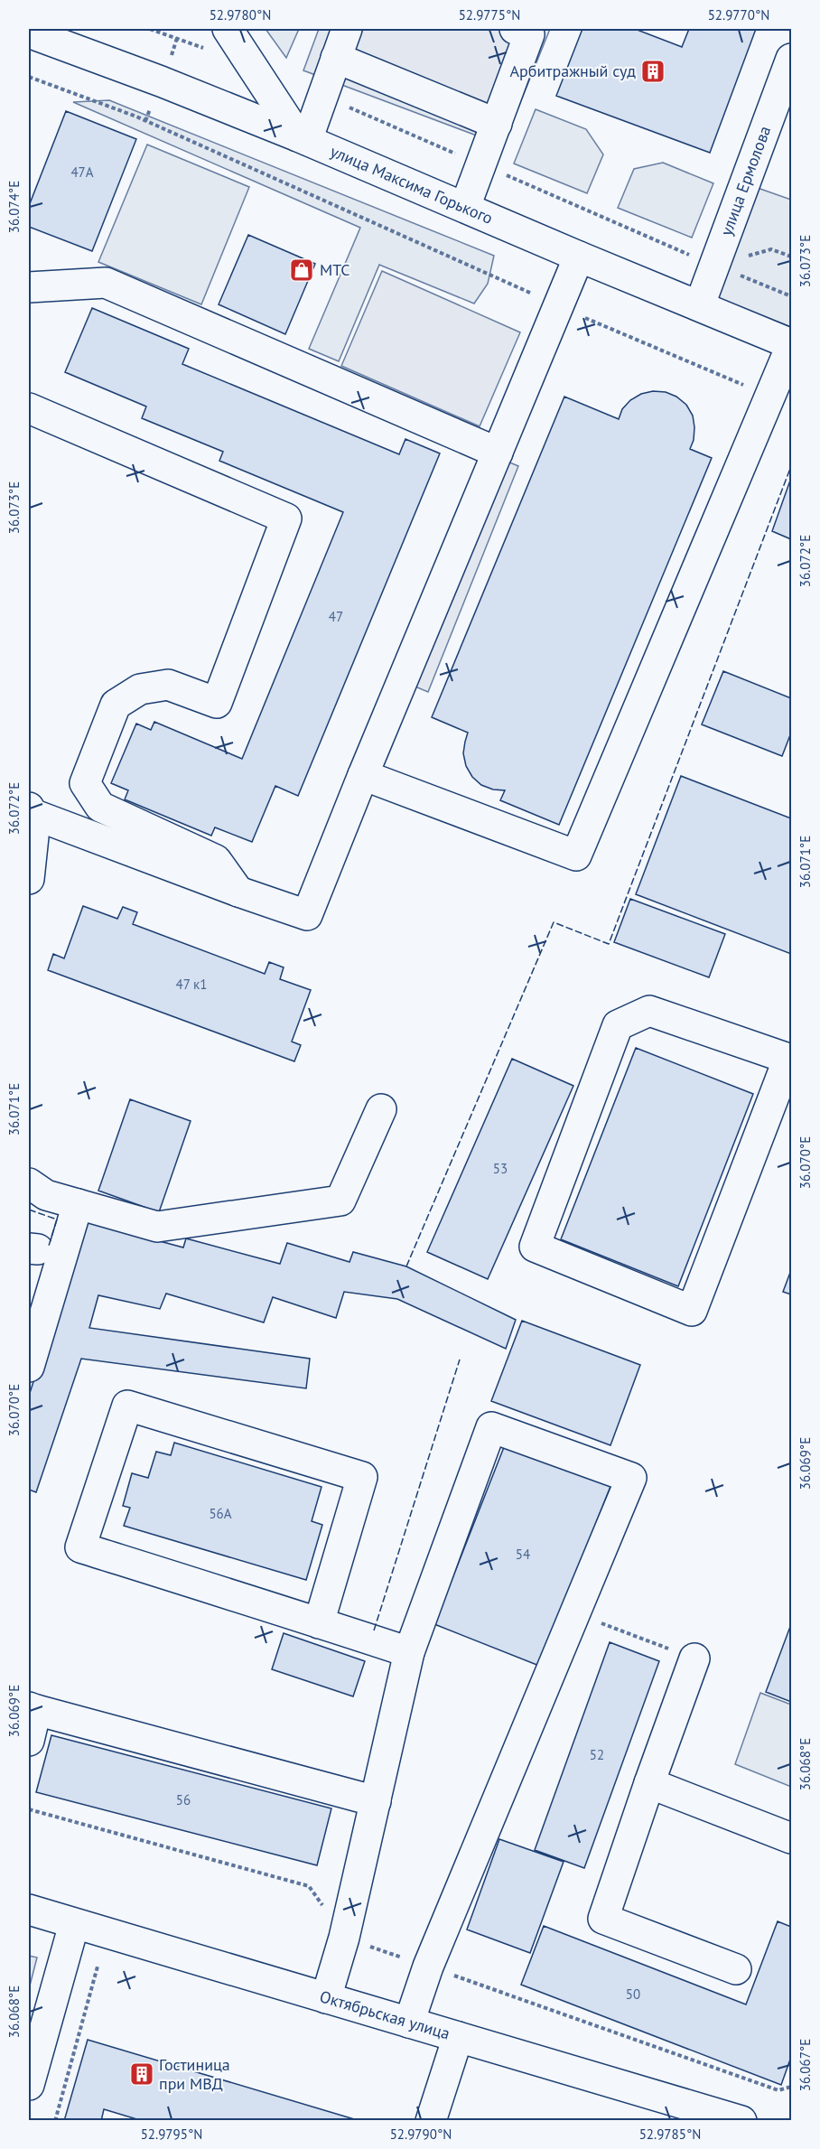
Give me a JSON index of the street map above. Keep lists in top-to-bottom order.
{
  "streets": {
    "main road": ["улица Ермолова", "улица Максима Горького", "Октябрьская улица"]
  },
  "crossings": [
    ["улица Ермолова", "улица Максима Горького"]
  ],
  "places": {
    "building": ["Арбитражный суд", "Гостиница при МВД"],
    "shop": ["МТС"]
  },
  "house_numbers": [
    "47А",
    "47",
    "47 к1",
    "53",
    "56А",
    "54",
    "52",
    "56",
    "50"
  ],
  "coordinates": [
    "52.9780°N",
    "52.9775°N",
    "52.9770°N",
    "36.074°E",
    "36.073°E",
    "36.072°E",
    "36.071°E",
    "36.070°E",
    "36.069°E",
    "36.068°E",
    "36.067°E",
    "52.9795°N",
    "52.9790°N",
    "52.9785°N"
  ]
}
